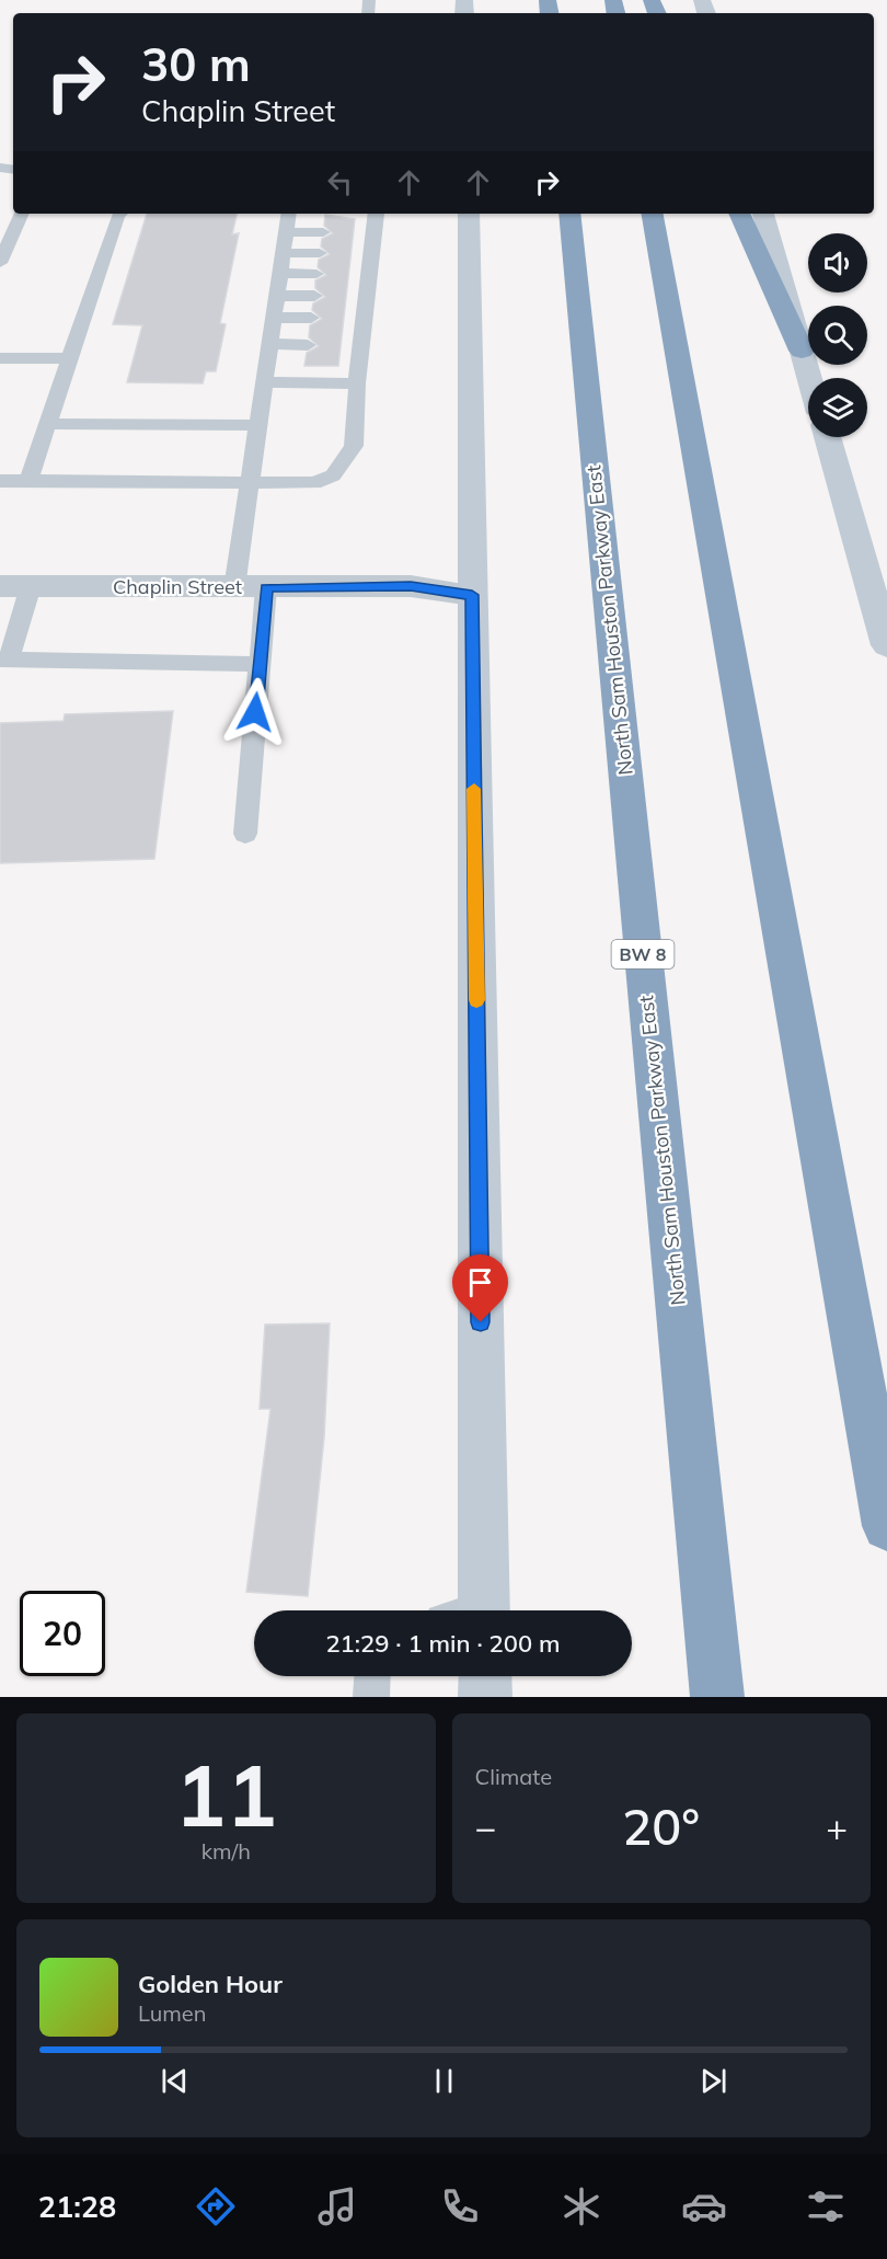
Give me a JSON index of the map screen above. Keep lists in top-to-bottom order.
{
  "streets": {
    "highway": ["North Sam Houston Parkway East", "BW 8"],
    "street": ["Chaplin Street"]
  },
  "page": {
    "turn": ["30 m", "Chaplin Street"],
    "limit": "20",
    "trip": "21:29 · 1 min · 200 m",
    "tile": [
      ["11", "km/h"],
      "Climate"
    ],
    "heat": ["−", "20°", "+"],
    "song": ["Golden Hour", "Lumen"],
    "tabs": "21:28"
  }
}
